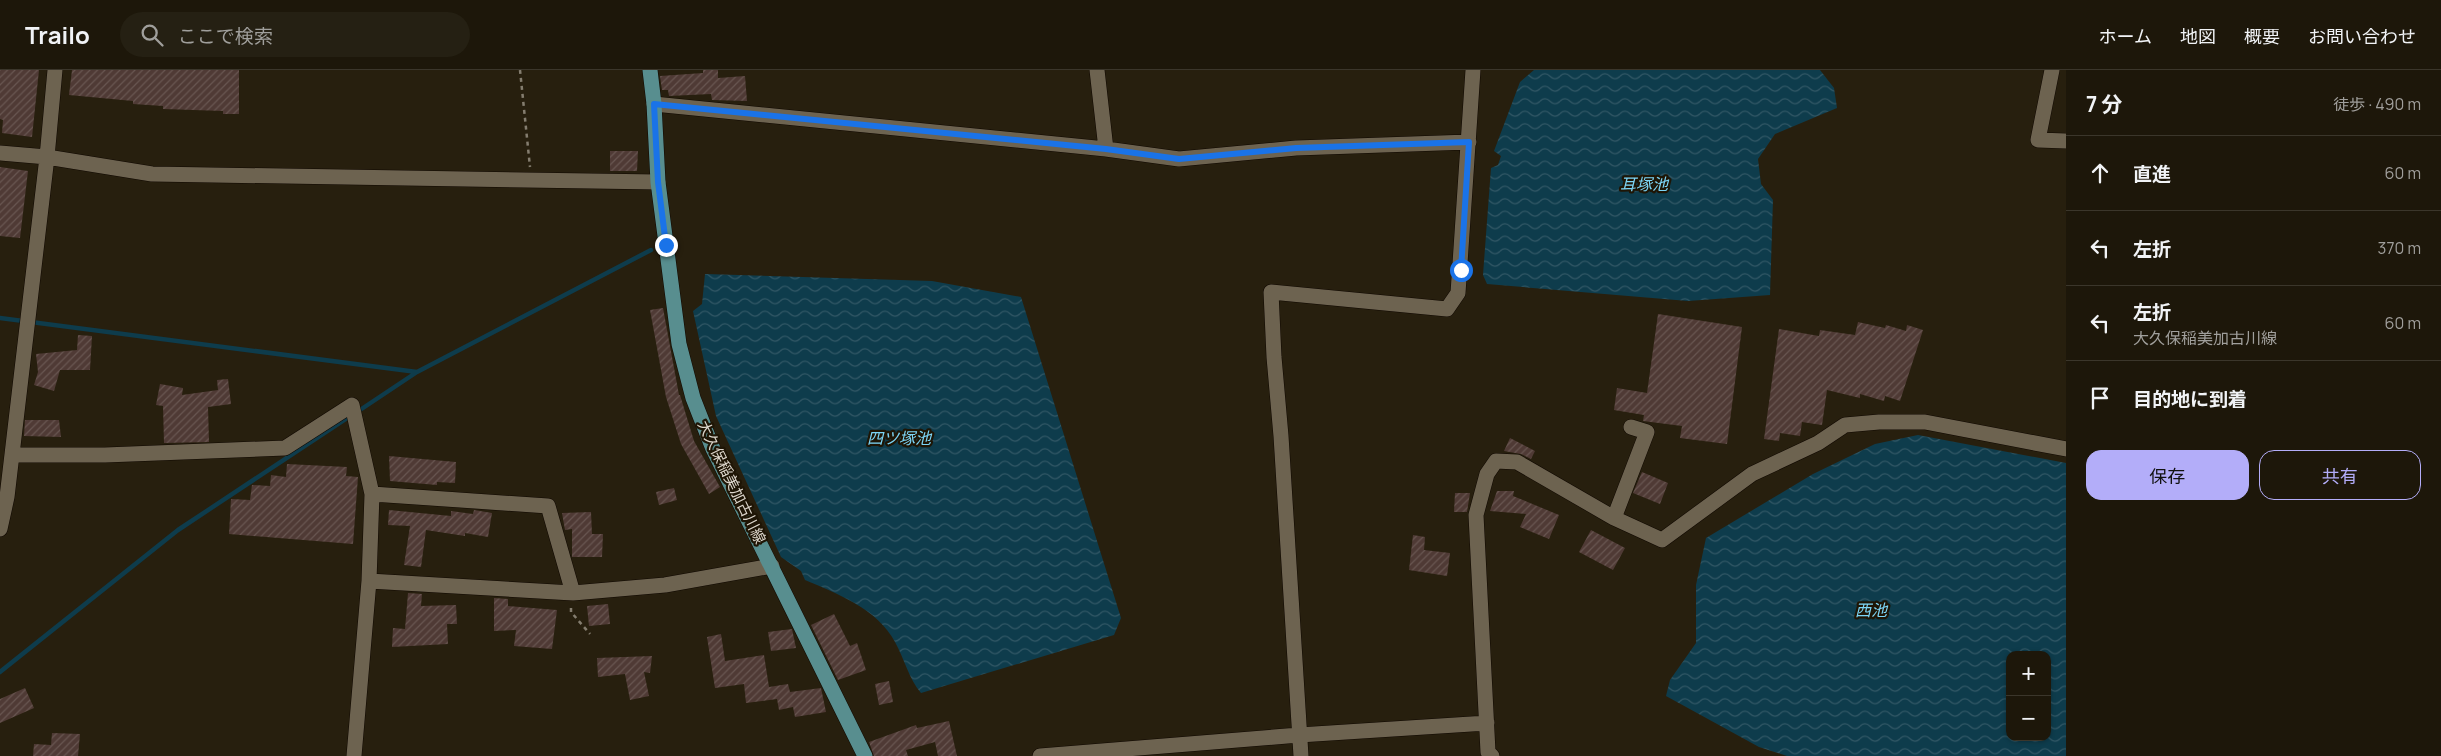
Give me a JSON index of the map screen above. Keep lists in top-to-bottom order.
{
  "streets": {
    "main road": ["大久保稲美加古川線"]
  },
  "water": ["耳塚池", "四ツ塚池", "西池"],
  "page": {
    "header": "Trailo",
    "search": "ここで検索",
    "nav": [
      "ホーム",
      "地図",
      "概要",
      "お問い合わせ"
    ],
    "heading": ["7 分", "徒歩 · 490 m"],
    "list": [
      ["直進", "60 m"],
      ["左折", "370 m"],
      ["左折", "大久保稲美加古川線", "60 m"],
      "目的地に到着"
    ],
    "buttons": ["保存", "共有"],
    "map_buttons": ["+", "−"]
  }
}
